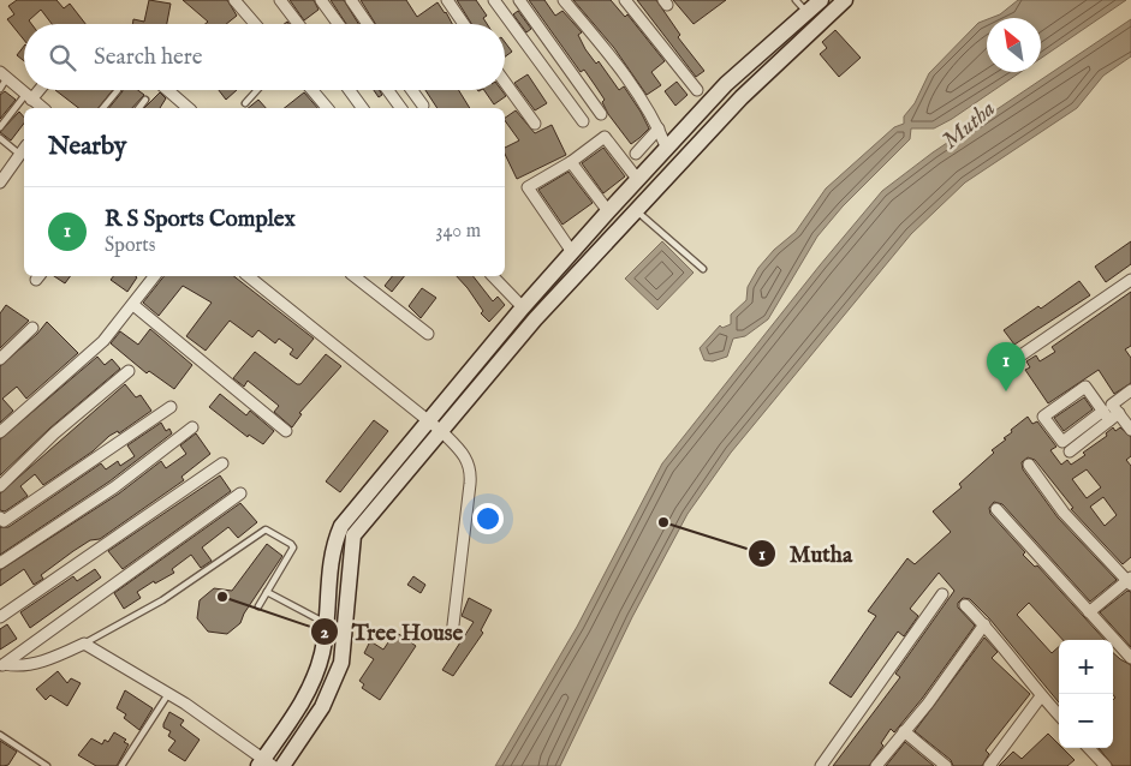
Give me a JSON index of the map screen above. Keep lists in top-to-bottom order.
{
  "water": ["Mutha"],
  "places": ["Mutha", "Tree House"],
  "north": "top left",
  "page": {
    "search": "Search here",
    "heading": "Nearby",
    "list": [
      {
        "mark": "1",
        "name": "R S Sports Complex",
        "note": "Sports",
        "value": "340 m"
      }
    ],
    "pins": "1",
    "map_buttons": ["+", "−"]
  }
}
